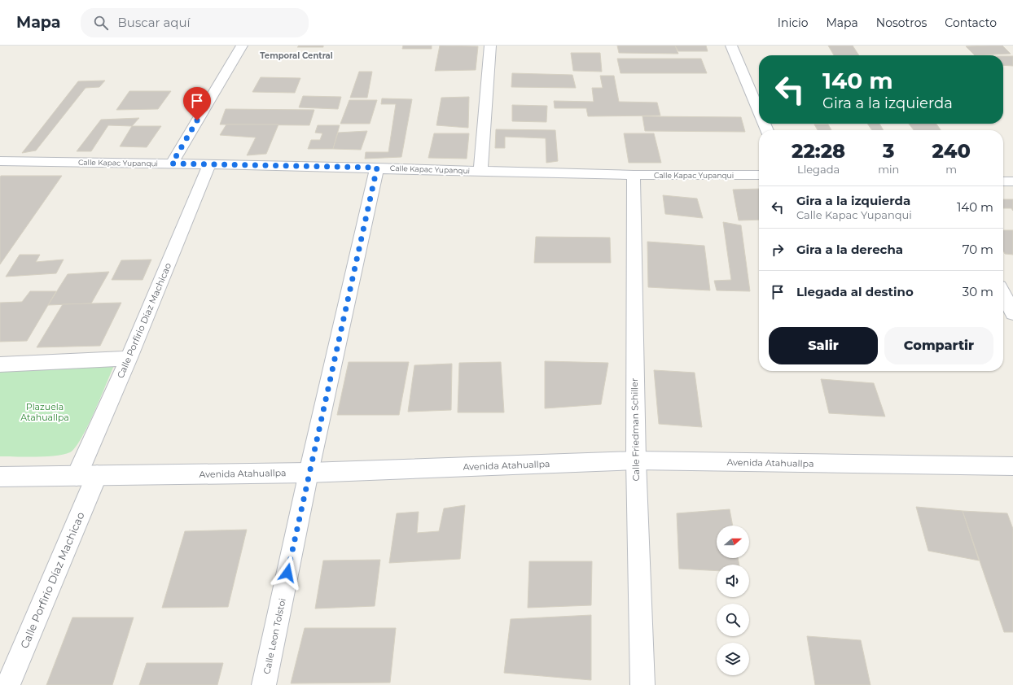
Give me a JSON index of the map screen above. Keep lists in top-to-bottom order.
{
  "streets": {
    "street": [
      "Calle Kapac Yupanqui",
      "Calle Porfirio Díaz Machicao",
      "Calle Friedman Schiller",
      "Avenida Atahuallpa",
      "Calle Leon Tolstoi"
    ]
  },
  "crossings": [
    ["Calle Kapac Yupanqui", "Calle Porfirio Díaz Machicao"],
    ["Calle Kapac Yupanqui", "Calle Friedman Schiller"],
    ["Calle Kapac Yupanqui", "Calle Leon Tolstoi"],
    ["Calle Porfirio Díaz Machicao", "Avenida Atahuallpa"],
    ["Calle Friedman Schiller", "Avenida Atahuallpa"],
    ["Avenida Atahuallpa", "Calle Leon Tolstoi"]
  ],
  "districts": ["Temporal Central"],
  "parks": ["Plazuela Atahuallpa"],
  "north": "right",
  "page": {
    "header": "Mapa",
    "search": "Buscar aquí",
    "nav": [
      "Inicio",
      "Mapa",
      "Nosotros",
      "Contacto"
    ],
    "turn": ["140 m", "Gira a la izquierda"],
    "eta": [
      "22:28",
      "Llegada",
      "3",
      "min",
      "240",
      "m"
    ],
    "list": [
      {
        "name": "Gira a la izquierda",
        "note": "Calle Kapac Yupanqui",
        "value": "140 m"
      },
      {
        "name": "Gira a la derecha",
        "value": "70 m"
      },
      {
        "name": "Llegada al destino",
        "value": "30 m"
      }
    ],
    "buttons": ["Salir", "Compartir"]
  }
}
